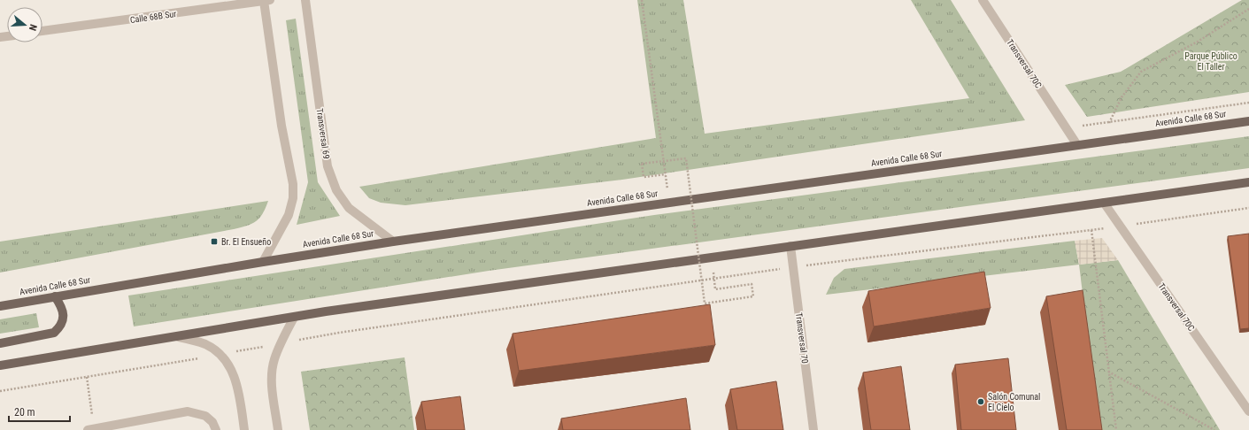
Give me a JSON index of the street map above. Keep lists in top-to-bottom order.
{
  "streets": {
    "main road": ["Avenida Calle 68 Sur"],
    "street": [
      "Calle 68B Sur",
      "Transversal 70C",
      "Transversal 69",
      "Transversal 70"
    ]
  },
  "crossings": [
    ["Transversal 70C", "Avenida Calle 68 Sur"],
    ["Avenida Calle 68 Sur", "Transversal 69"]
  ],
  "parks": ["Parque Público El Taller"],
  "places": {
    "transit": ["Br. El Ensueño"],
    "other": ["Salón Comunal El Cielo"]
  },
  "scale_bar": "20 m",
  "north": "right"
}
